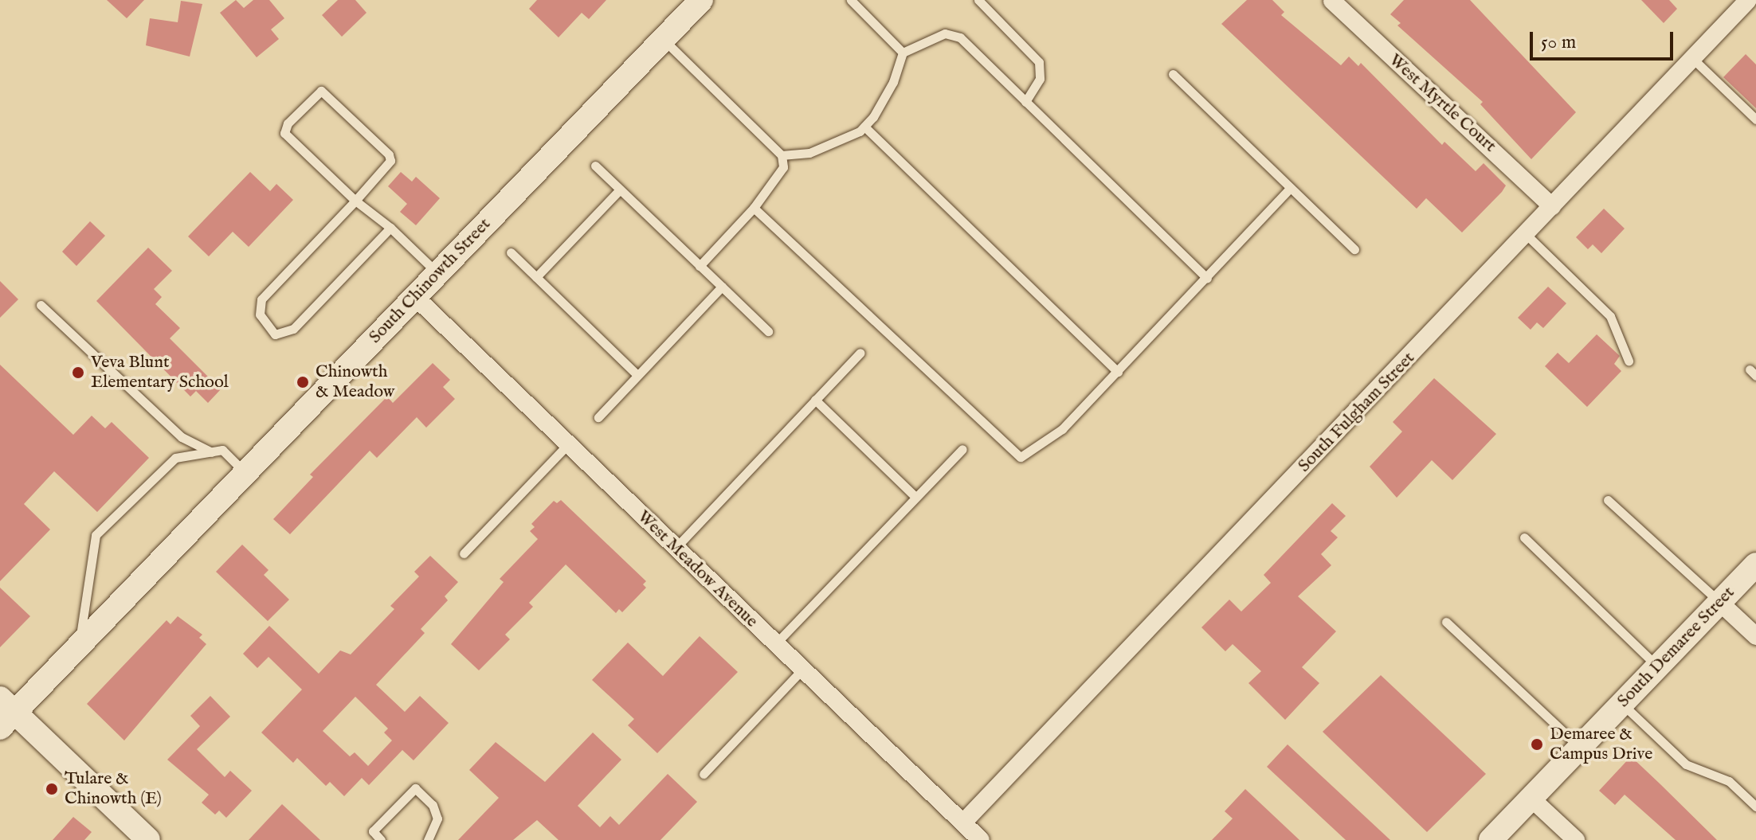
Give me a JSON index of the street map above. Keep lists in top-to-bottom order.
{
  "streets": {
    "street": [
      "West Myrtle Court",
      "South Chinowth Street",
      "South Fulgham Street",
      "West Meadow Avenue",
      "South Demaree Street"
    ]
  },
  "crossings": [
    ["West Myrtle Court", "South Fulgham Street"],
    ["South Chinowth Street", "West Meadow Avenue"],
    ["South Fulgham Street", "West Meadow Avenue"]
  ],
  "places": [
    "Veva Blunt Elementary School",
    "Chinowth & Meadow",
    "Demaree & Campus Drive",
    "Tulare & Chinowth (E)"
  ],
  "scale_bar": "50 m"
}
